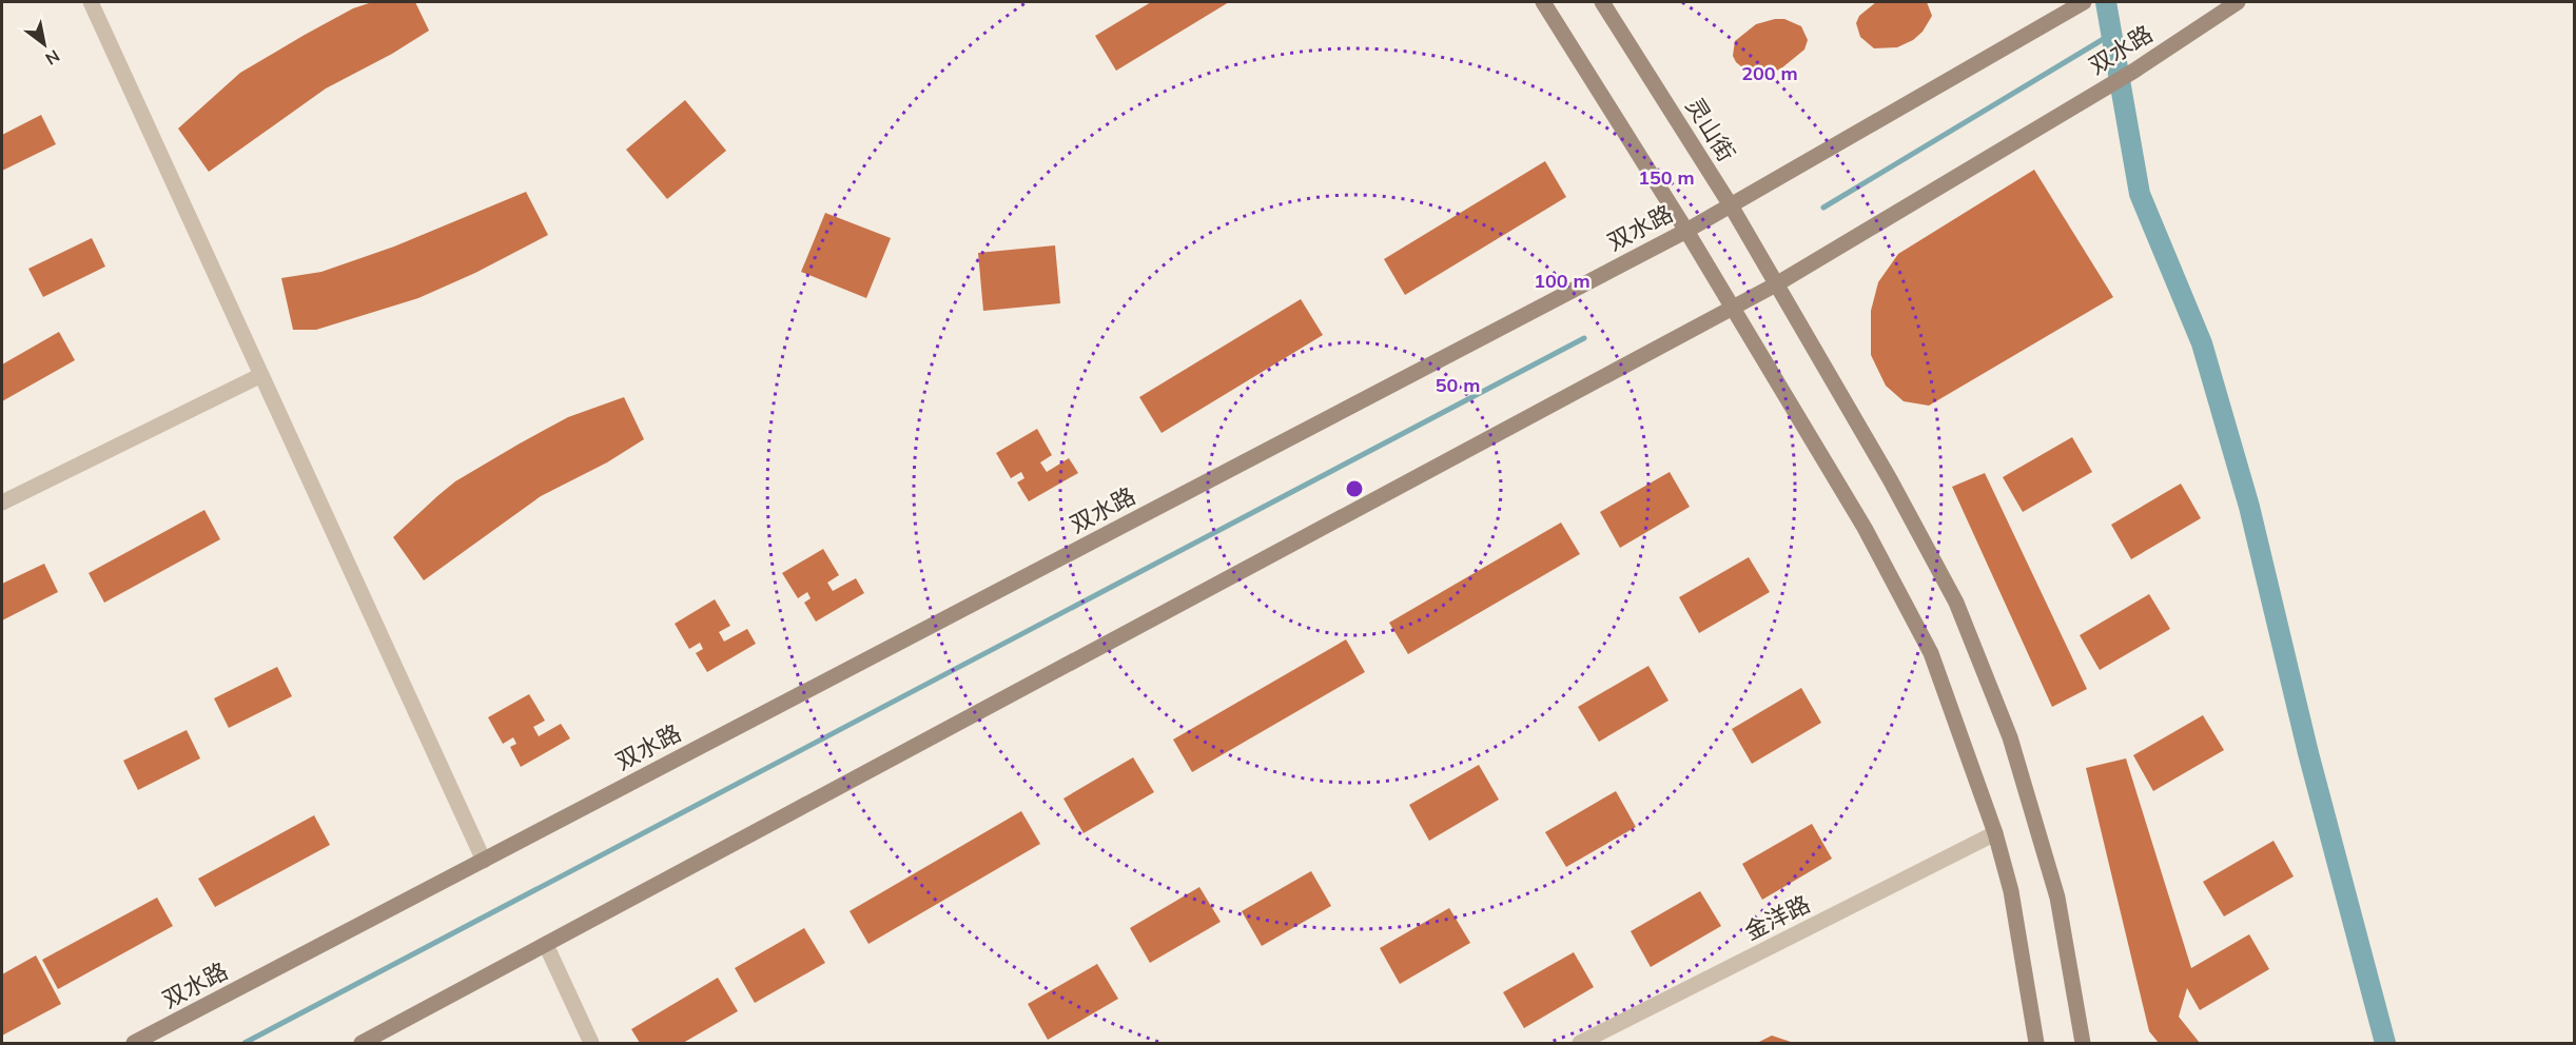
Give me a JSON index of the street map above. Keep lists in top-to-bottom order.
{
  "streets": {
    "main road": ["双水路", "灵山街"],
    "street": ["金洋路"]
  },
  "crossings": [
    ["双水路", "灵山街"]
  ],
  "north": "bottom right",
  "rings": [
    "200 m",
    "150 m",
    "100 m",
    "50 m"
  ]
}
